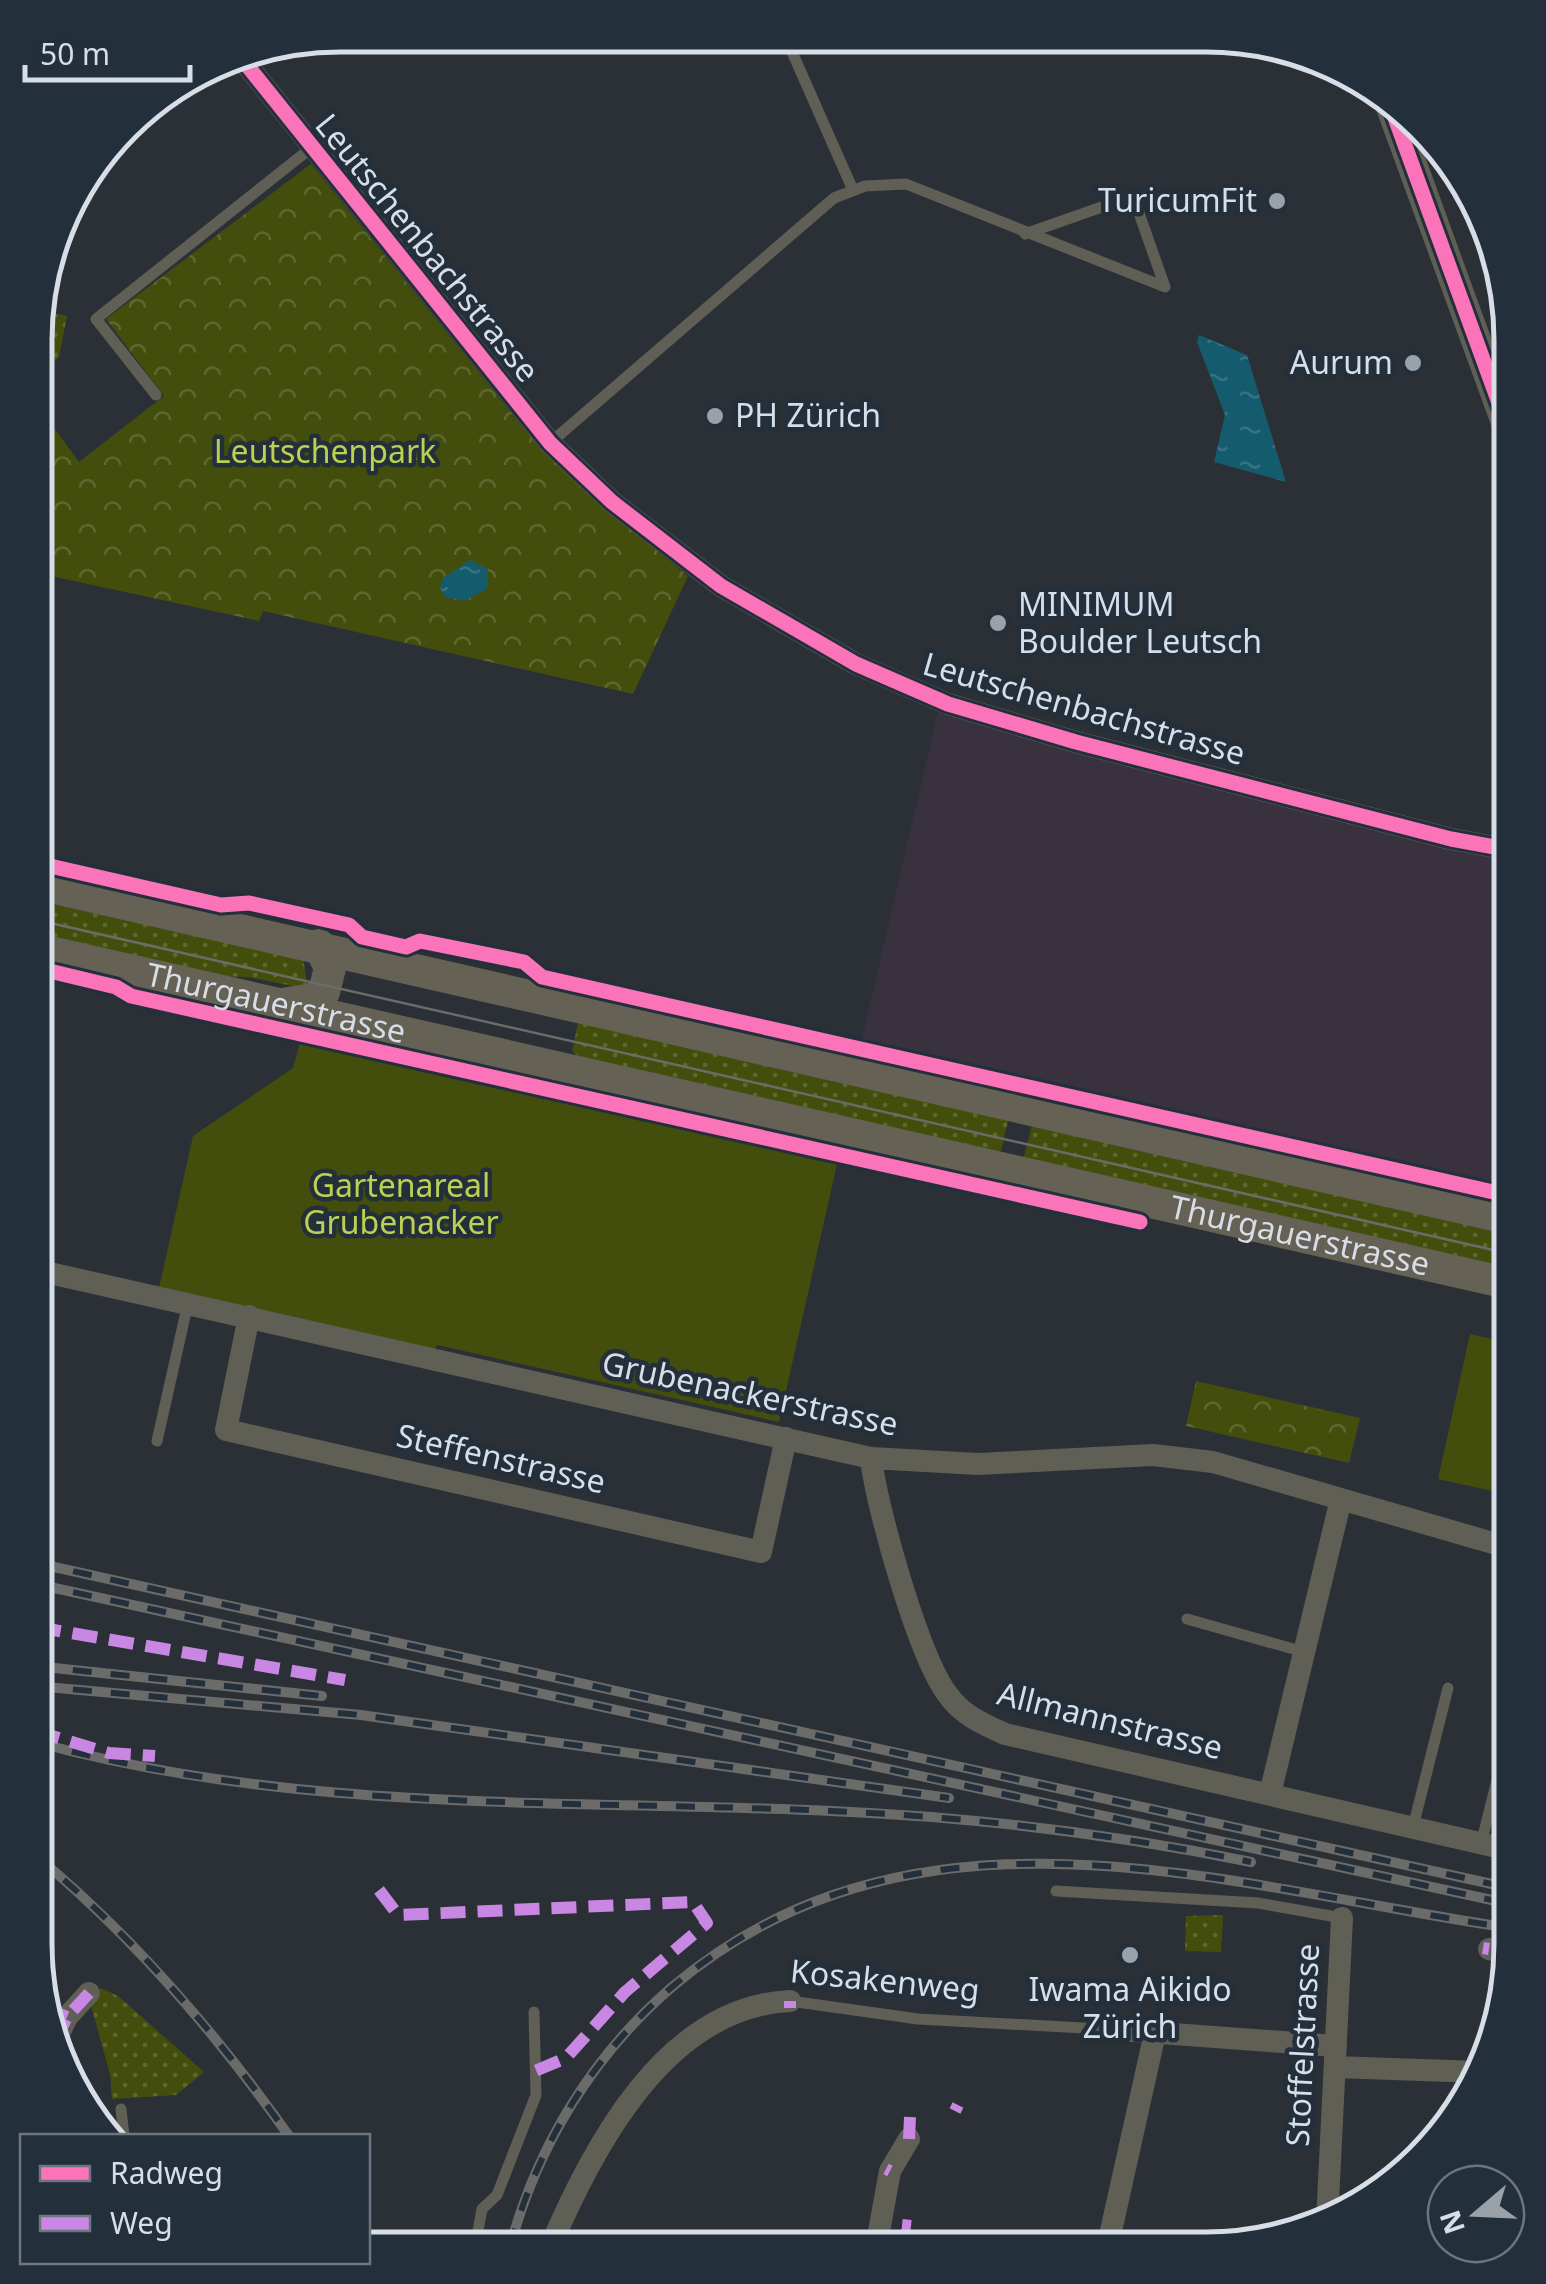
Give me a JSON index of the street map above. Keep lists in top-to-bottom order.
{
  "streets": {
    "main road": ["Thurgauerstrasse"],
    "street": [
      "Leutschenbachstrasse",
      "Grubenackerstrasse",
      "Steffenstrasse",
      "Allmannstrasse",
      "Kosakenweg",
      "Stoffelstrasse"
    ]
  },
  "crossings": [
    ["Grubenackerstrasse", "Steffenstrasse"],
    ["Grubenackerstrasse", "Allmannstrasse"],
    ["Kosakenweg", "Stoffelstrasse"]
  ],
  "parks": ["Leutschenpark", "Gartenareal Grubenacker"],
  "places": [
    "TuricumFit",
    "Aurum",
    "PH Zürich",
    "MINIMUM Boulder Leutsch",
    "Iwama Aikido Zürich"
  ],
  "legend": ["Radweg", "Weg"],
  "scale_bar": "50 m",
  "north": "left"
}
